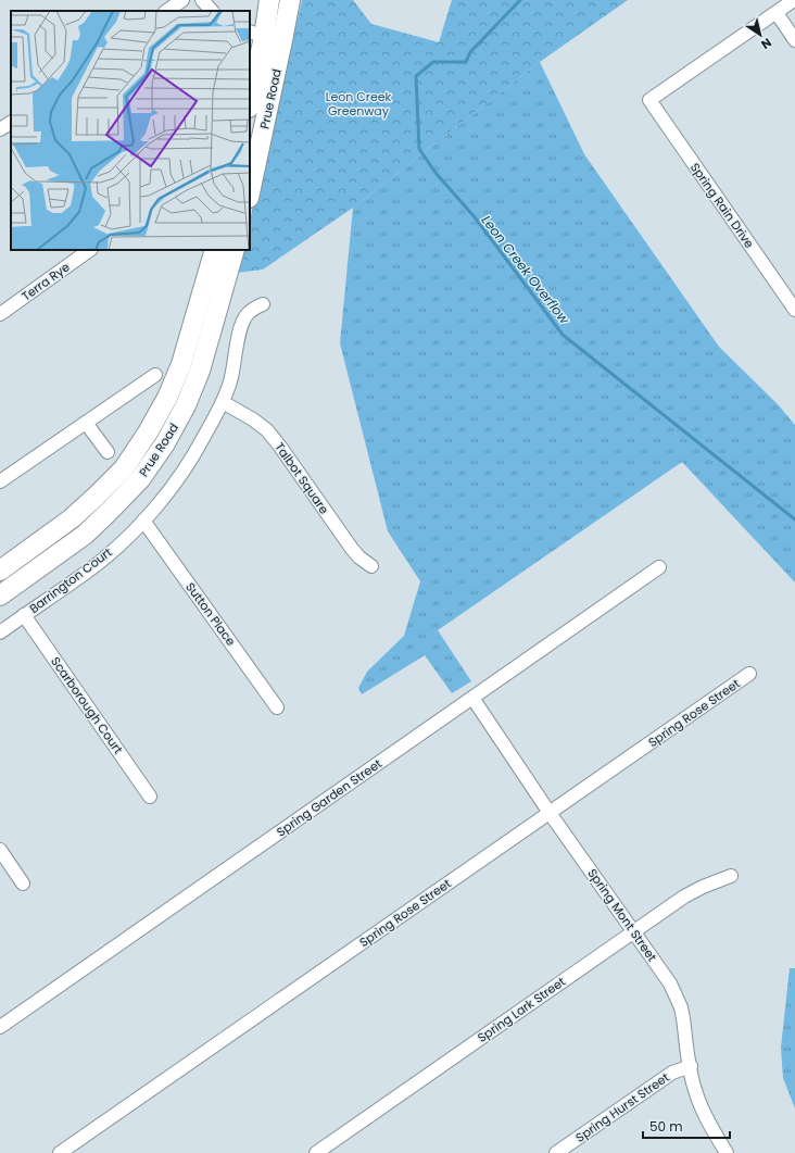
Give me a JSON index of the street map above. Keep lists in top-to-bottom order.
{
  "streets": {
    "main road": ["Prue Road"],
    "street": [
      "Spring Rain Drive",
      "Terra Rye",
      "Talbot Square",
      "Barrington Court",
      "Sutton Place",
      "Scarborough Court",
      "Spring Rose Street",
      "Spring Garden Street",
      "Spring Mont Street",
      "Spring Lark Street",
      "Spring Hurst Street"
    ]
  },
  "crossings": [
    ["Talbot Square", "Barrington Court"],
    ["Barrington Court", "Sutton Place"],
    ["Barrington Court", "Scarborough Court"],
    ["Spring Rose Street", "Spring Mont Street"],
    ["Spring Garden Street", "Spring Mont Street"],
    ["Spring Mont Street", "Spring Lark Street"],
    ["Spring Mont Street", "Spring Hurst Street"]
  ],
  "water": ["Leon Creek Overflow"],
  "parks": ["Leon Creek Greenway"],
  "scale_bar": "50 m",
  "north": "bottom right"
}
